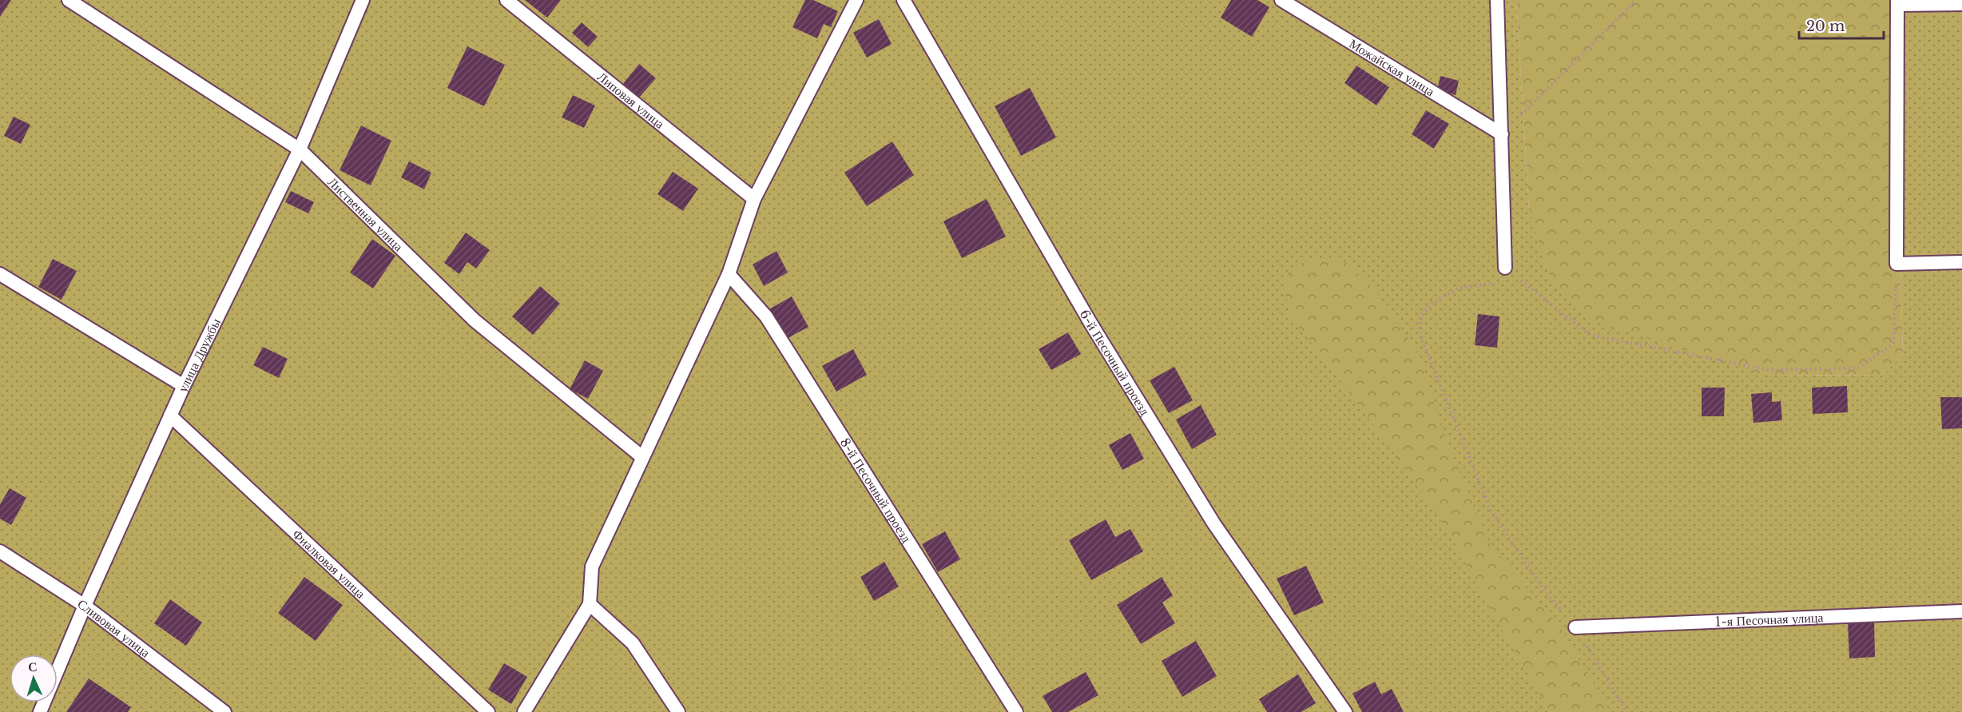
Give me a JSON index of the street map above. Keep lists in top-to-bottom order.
{
  "streets": {
    "lane": [
      "Можайская улица",
      "Липовая улица",
      "Лиственная улица",
      "улица Дружбы",
      "6-й Песочный проезд",
      "8-й Песочный проезд",
      "Фиалковая улица",
      "1-я Песочная улица",
      "Сливовая улица"
    ]
  },
  "crossings": [
    ["Лиственная улица", "улица Дружбы"],
    ["улица Дружбы", "Фиалковая улица"],
    ["улица Дружбы", "Сливовая улица"]
  ],
  "scale_bar": "20 m",
  "north": "top"
}
